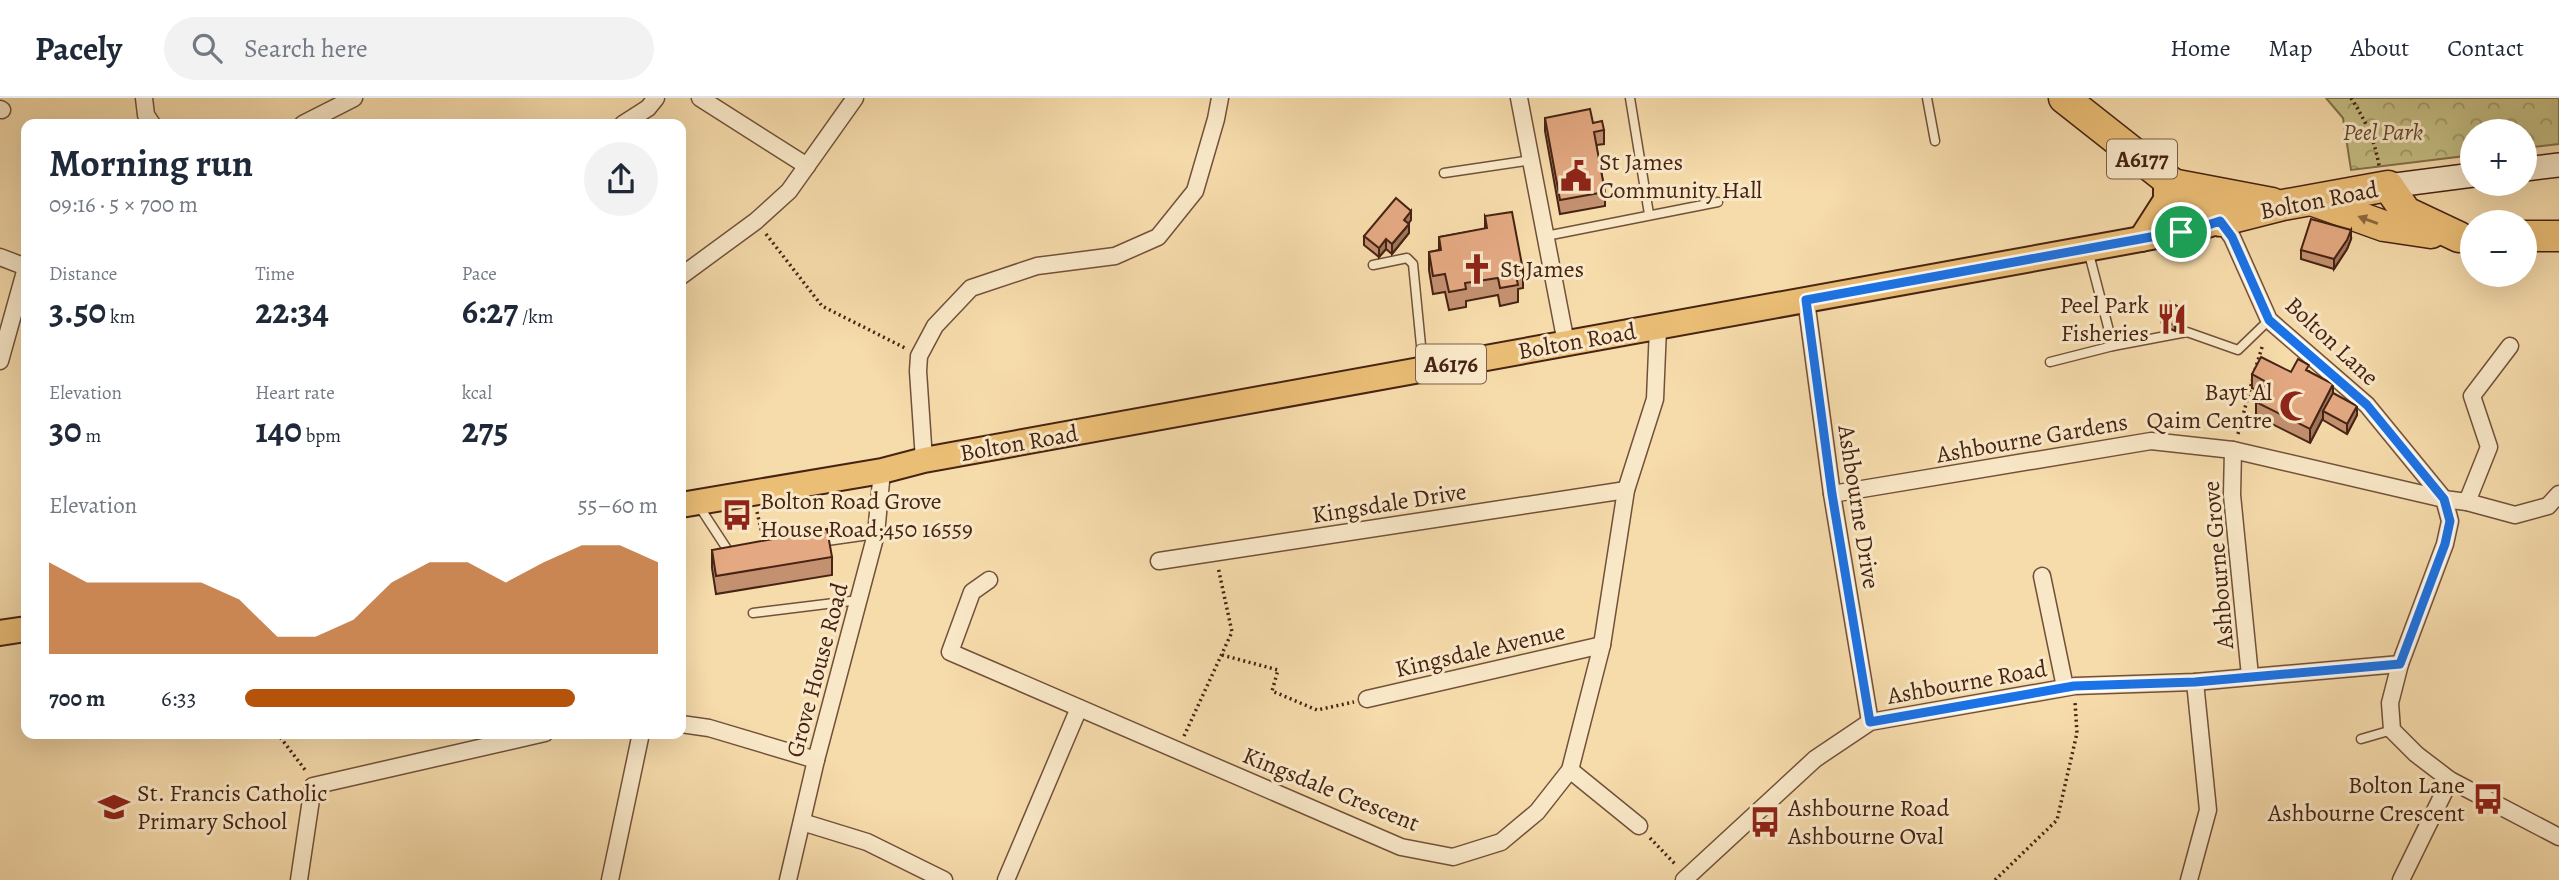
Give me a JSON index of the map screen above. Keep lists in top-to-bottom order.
{
  "streets": {
    "highway": ["A6177", "Bolton Road"],
    "main road": ["A6176"],
    "street": [
      "Bolton Lane",
      "Ashbourne Gardens",
      "Kingsdale Drive",
      "Ashbourne Drive",
      "Ashbourne Grove",
      "Kingsdale Avenue",
      "Grove House Road",
      "Ashbourne Road",
      "Kingsdale Crescent"
    ]
  },
  "crossings": [
    ["A6177", "Bolton Road"],
    ["A6177", "Bolton Lane"],
    ["Bolton Road", "Bolton Lane"],
    ["Bolton Road", "Ashbourne Drive"],
    ["Bolton Road", "Grove House Road"],
    ["Bolton Road", "Kingsdale Crescent"],
    ["Bolton Lane", "Ashbourne Gardens"],
    ["Ashbourne Gardens", "Ashbourne Drive"],
    ["Ashbourne Gardens", "Ashbourne Grove"],
    ["Kingsdale Drive", "Kingsdale Crescent"],
    ["Ashbourne Drive", "Ashbourne Road"],
    ["Ashbourne Grove", "Ashbourne Road"],
    ["Kingsdale Avenue", "Kingsdale Crescent"]
  ],
  "parks": ["Peel Park"],
  "places": {
    "public building": ["St James Community Hall"],
    "church": ["St James"],
    "restaurant": ["Peel Park Fisheries"],
    "mosque": ["Bayt Al Qaim Centre"],
    "bus stop": ["Bolton Road Grove House Road;450 16559", "Bolton Lane Ashbourne Crescent", "Ashbourne Road Ashbourne Oval"],
    "school or university": ["St. Francis Catholic Primary School"]
  },
  "page": {
    "header": "Pacely",
    "search": "Search here",
    "nav": [
      "Home",
      "Map",
      "About",
      "Contact"
    ],
    "map_buttons": ["+", "−"],
    "heading": ["Morning run", "09:16 · 5 × 700 m"],
    "stats": [
      ["Distance", "3.50 km"],
      ["Time", "22:34"],
      ["Pace", "6:27 /km"],
      ["Elevation", "30 m"],
      ["Heart rate", "140 bpm"],
      ["kcal", "275"]
    ],
    "chart": ["Elevation", "55–60 m"],
    "list": [
      {
        "name": "700 m",
        "note": "6:33"
      }
    ]
  }
}
